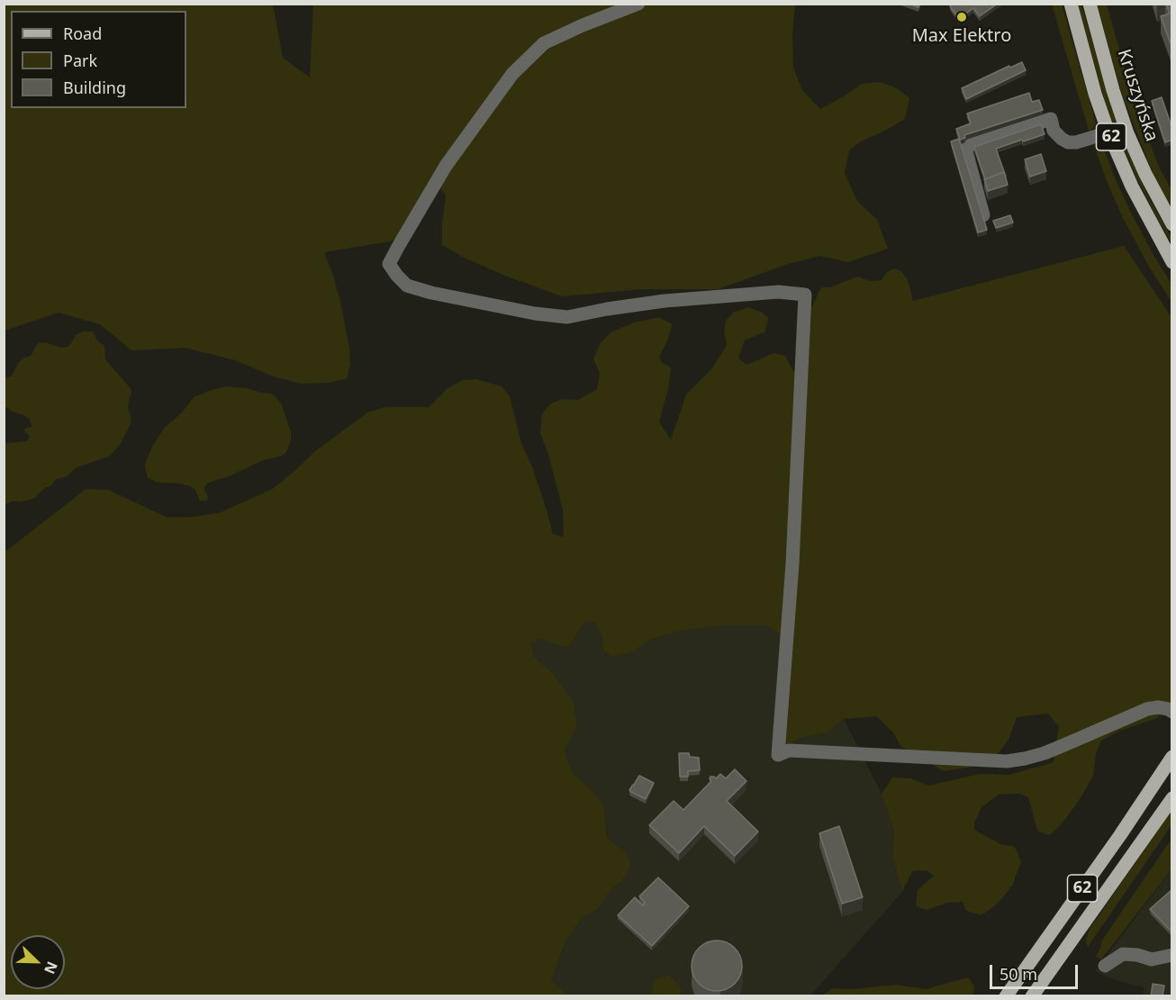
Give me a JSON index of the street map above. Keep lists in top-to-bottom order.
{
  "streets": {
    "main road": ["Kruszyńska", "62"]
  },
  "places": ["Max Elektro"],
  "legend": ["Road", "Park", "Building"],
  "scale_bar": "50 m",
  "north": "bottom right"
}
